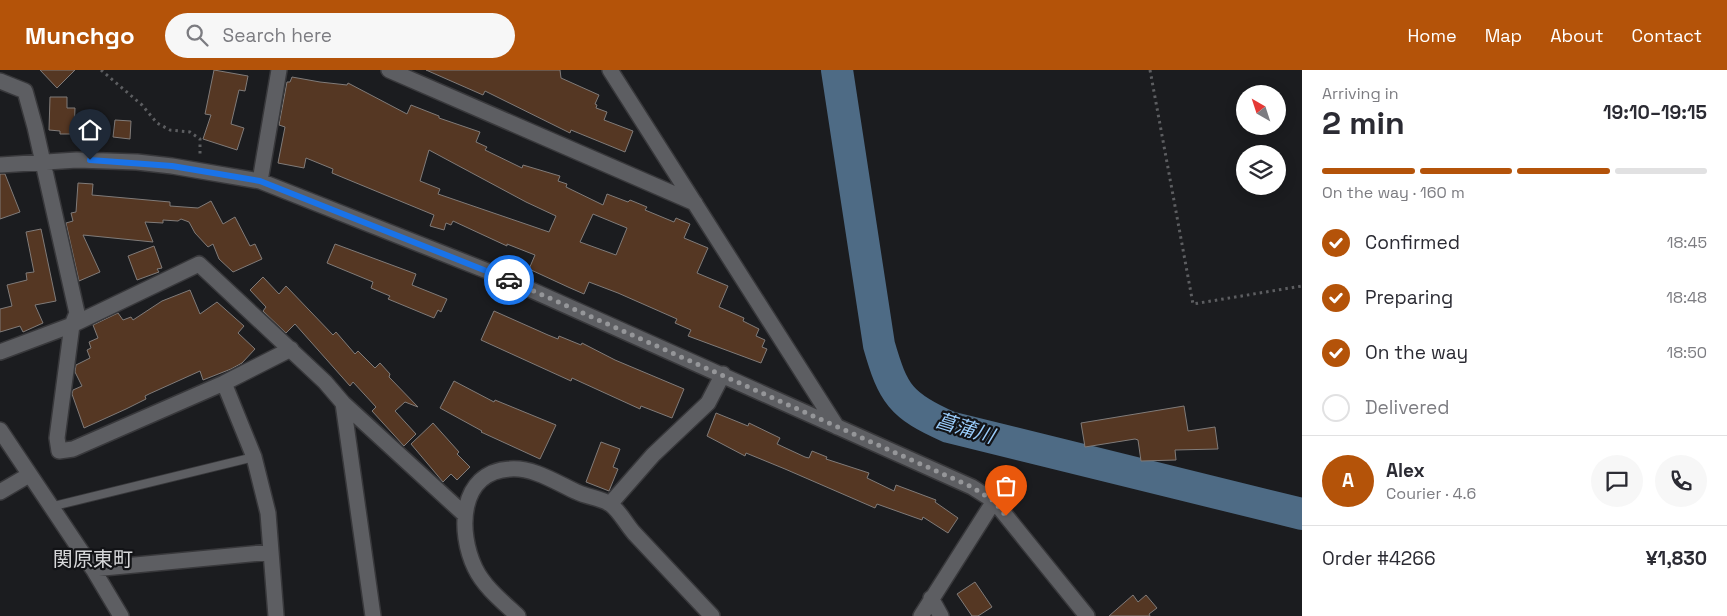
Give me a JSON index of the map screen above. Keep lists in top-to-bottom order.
{
  "districts": ["関原東町"],
  "water": ["菖蒲川"],
  "north": "top left",
  "page": {
    "header": "Munchgo",
    "search": "Search here",
    "nav": [
      "Home",
      "Map",
      "About",
      "Contact"
    ],
    "heading": ["2 min", "Arriving in", "19:10–19:15"],
    "panel": [
      "Alex",
      "Courier · 4.6",
      "Order #4266",
      "¥1,830"
    ],
    "bar": "On the way · 160 m",
    "list": [
      ["Confirmed", "18:45"],
      ["Preparing", "18:48"],
      ["On the way", "18:50"],
      "Delivered"
    ],
    "round": "A"
  }
}
